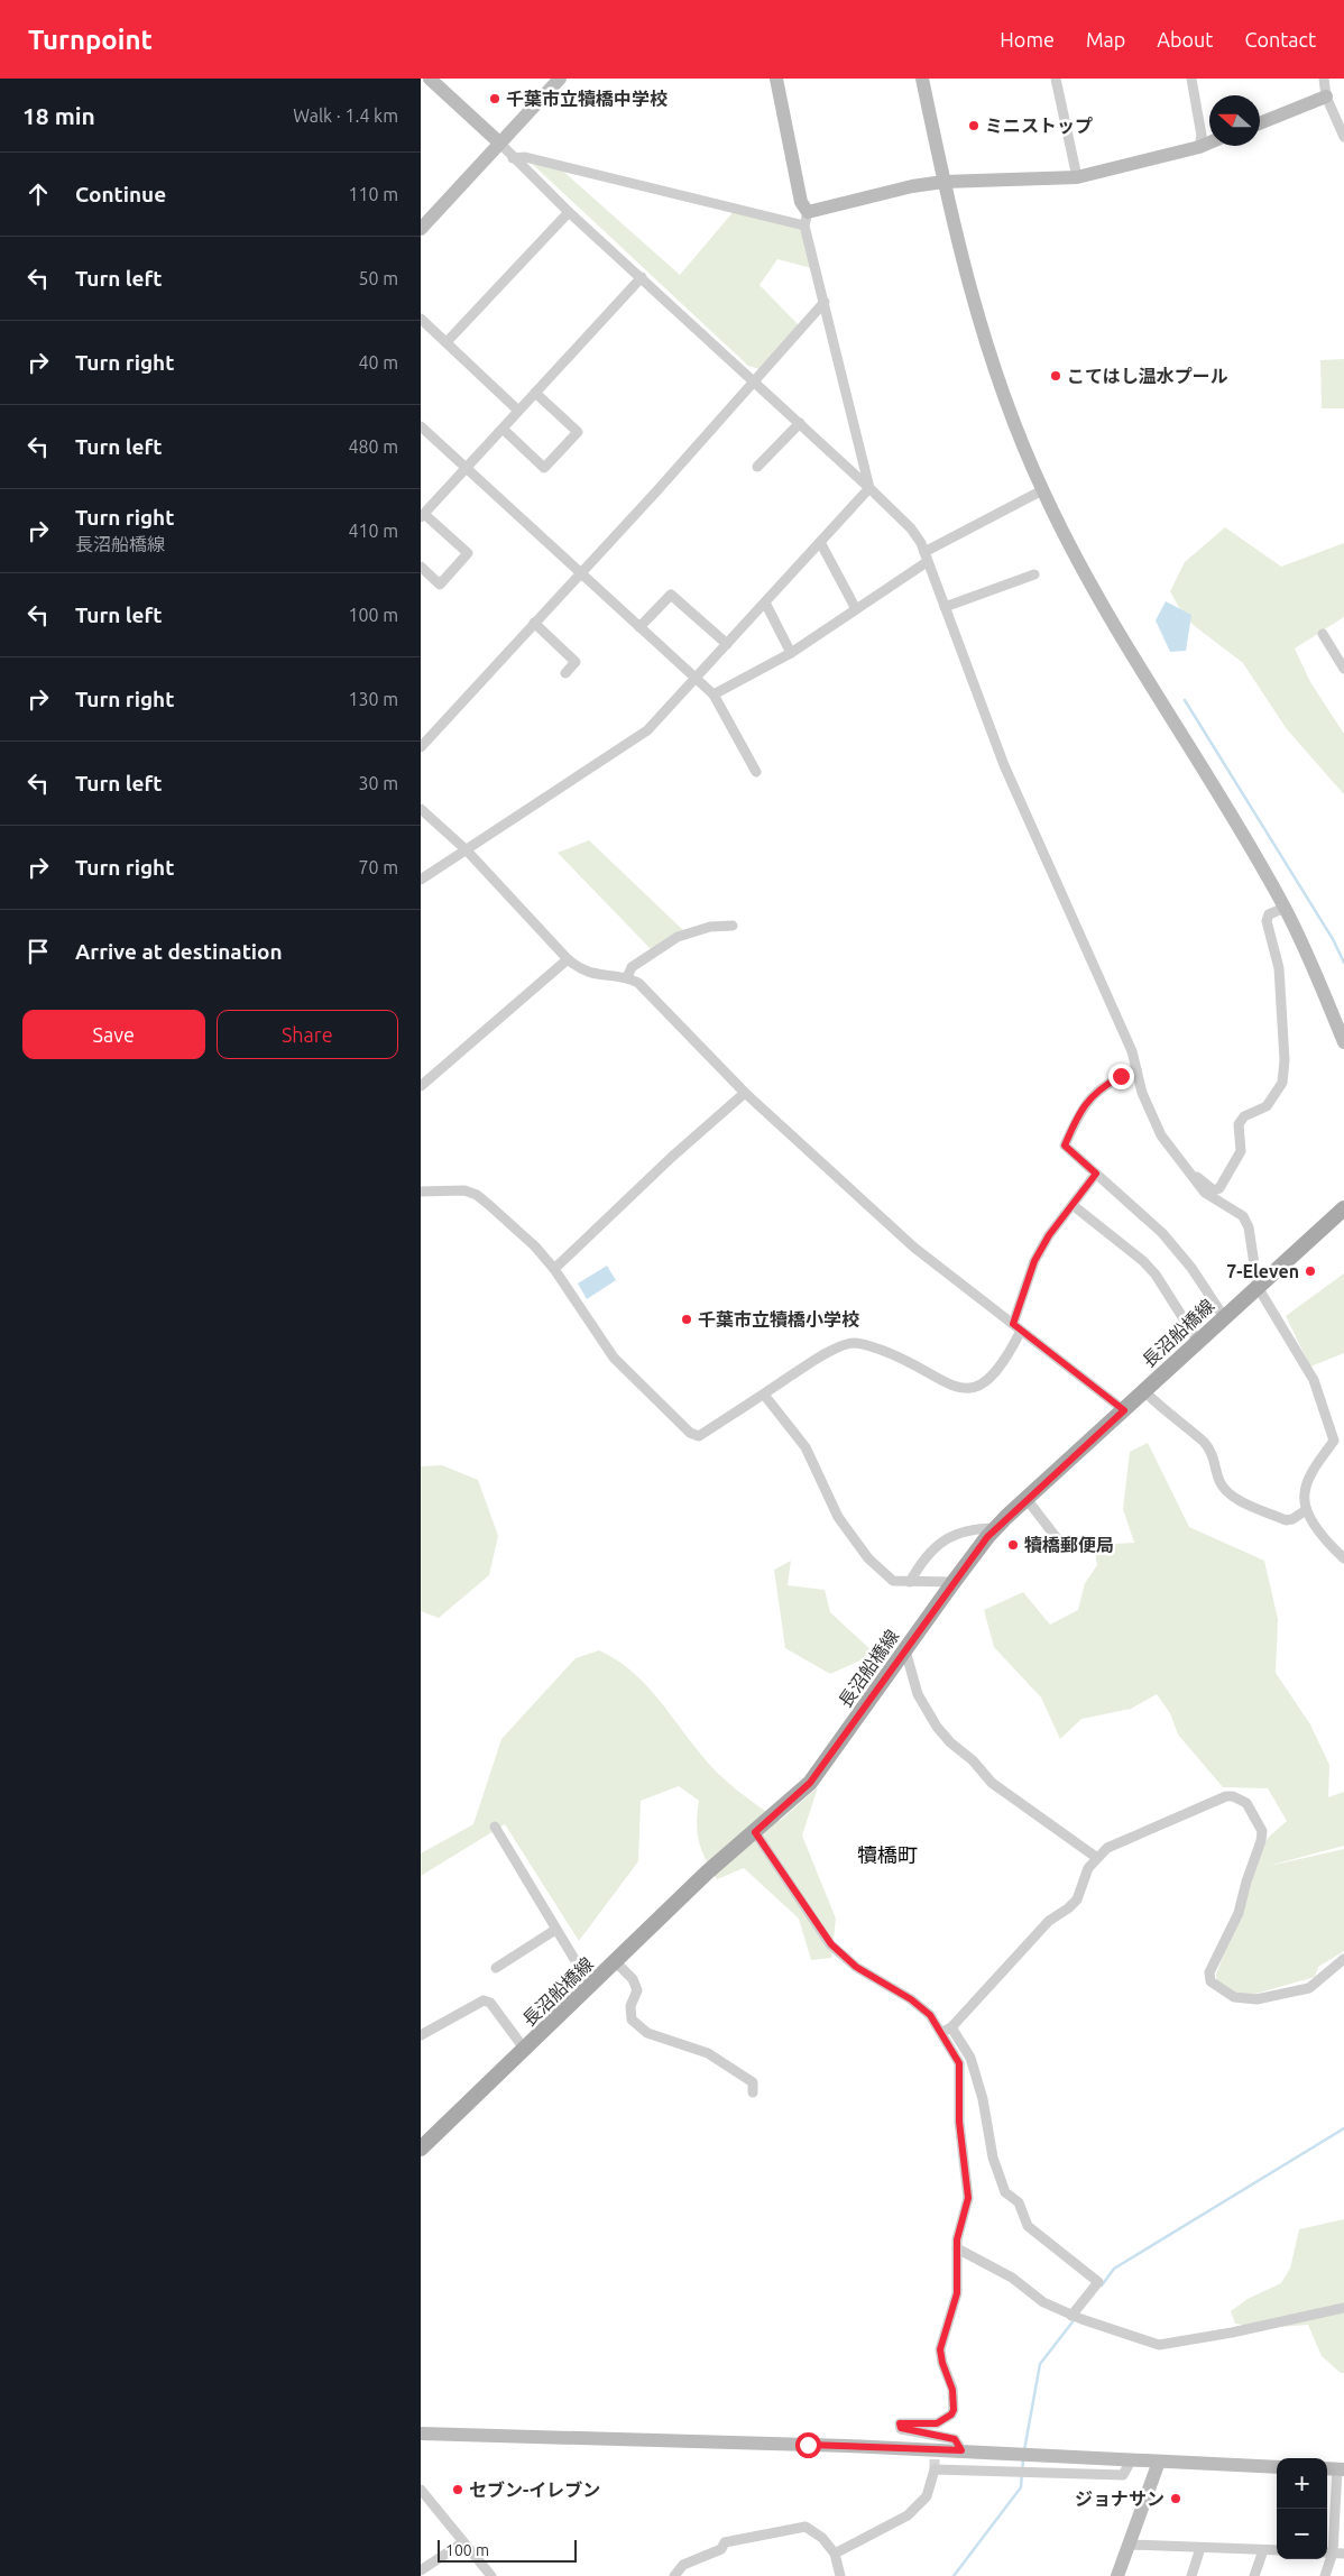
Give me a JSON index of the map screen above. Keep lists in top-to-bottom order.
{
  "streets": {
    "main road": ["長沼船橋線"]
  },
  "districts": ["犢橋町"],
  "places": [
    "千葉市立犢橋中学校",
    "ミニストップ",
    "こてはし温水プール",
    "7-Eleven",
    "千葉市立犢橋小学校",
    "犢橋郵便局",
    "セブン-イレブン",
    "ジョナサン"
  ],
  "scale_bar": "100 m",
  "north": "left",
  "page": {
    "header": "Turnpoint",
    "nav": [
      "Home",
      "Map",
      "About",
      "Contact"
    ],
    "heading": ["18 min", "Walk · 1.4 km"],
    "list": [
      ["Continue", "110 m"],
      ["Turn left", "50 m"],
      ["Turn right", "40 m"],
      ["Turn left", "480 m"],
      ["Turn right", "長沼船橋線", "410 m"],
      ["Turn left", "100 m"],
      ["Turn right", "130 m"],
      ["Turn left", "30 m"],
      ["Turn right", "70 m"],
      "Arrive at destination"
    ],
    "buttons": ["Save", "Share"],
    "map_buttons": ["+", "−"],
    "scale": "100 m"
  }
}
